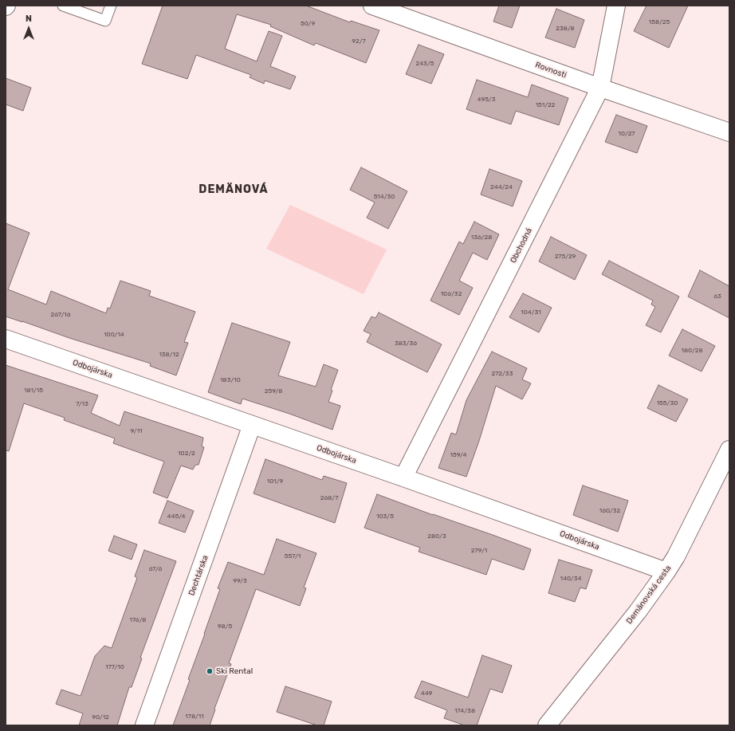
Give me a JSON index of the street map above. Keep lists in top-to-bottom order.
{
  "streets": {
    "street": [
      "Rovnosti",
      "Obchodná",
      "Odbojárska",
      "Dechtárska",
      "Demänovská cesta"
    ]
  },
  "crossings": [
    ["Rovnosti", "Obchodná"],
    ["Obchodná", "Odbojárska"],
    ["Odbojárska", "Dechtárska"],
    ["Odbojárska", "Demänovská cesta"]
  ],
  "districts": ["DEMÄNOVÁ"],
  "places": ["Ski Rental"],
  "house_numbers": [
    "158/25",
    "50/9",
    "238/8",
    "92/7",
    "243/5",
    "495/3",
    "151/22",
    "10/27",
    "244/24",
    "514/30",
    "136/28",
    "275/29",
    "106/32",
    "63",
    "104/31",
    "267/16",
    "100/14",
    "383/36",
    "180/28",
    "138/12",
    "272/33",
    "183/10",
    "181/15",
    "259/8",
    "155/30",
    "7/13",
    "9/11",
    "102/2",
    "159/4",
    "101/9",
    "268/7",
    "160/32",
    "445/4",
    "103/5",
    "280/3",
    "279/1",
    "557/1",
    "67/6",
    "140/34",
    "99/3",
    "176/8",
    "98/5",
    "177/10",
    "449",
    "174/38",
    "178/11",
    "90/12"
  ],
  "north": "top"
}
